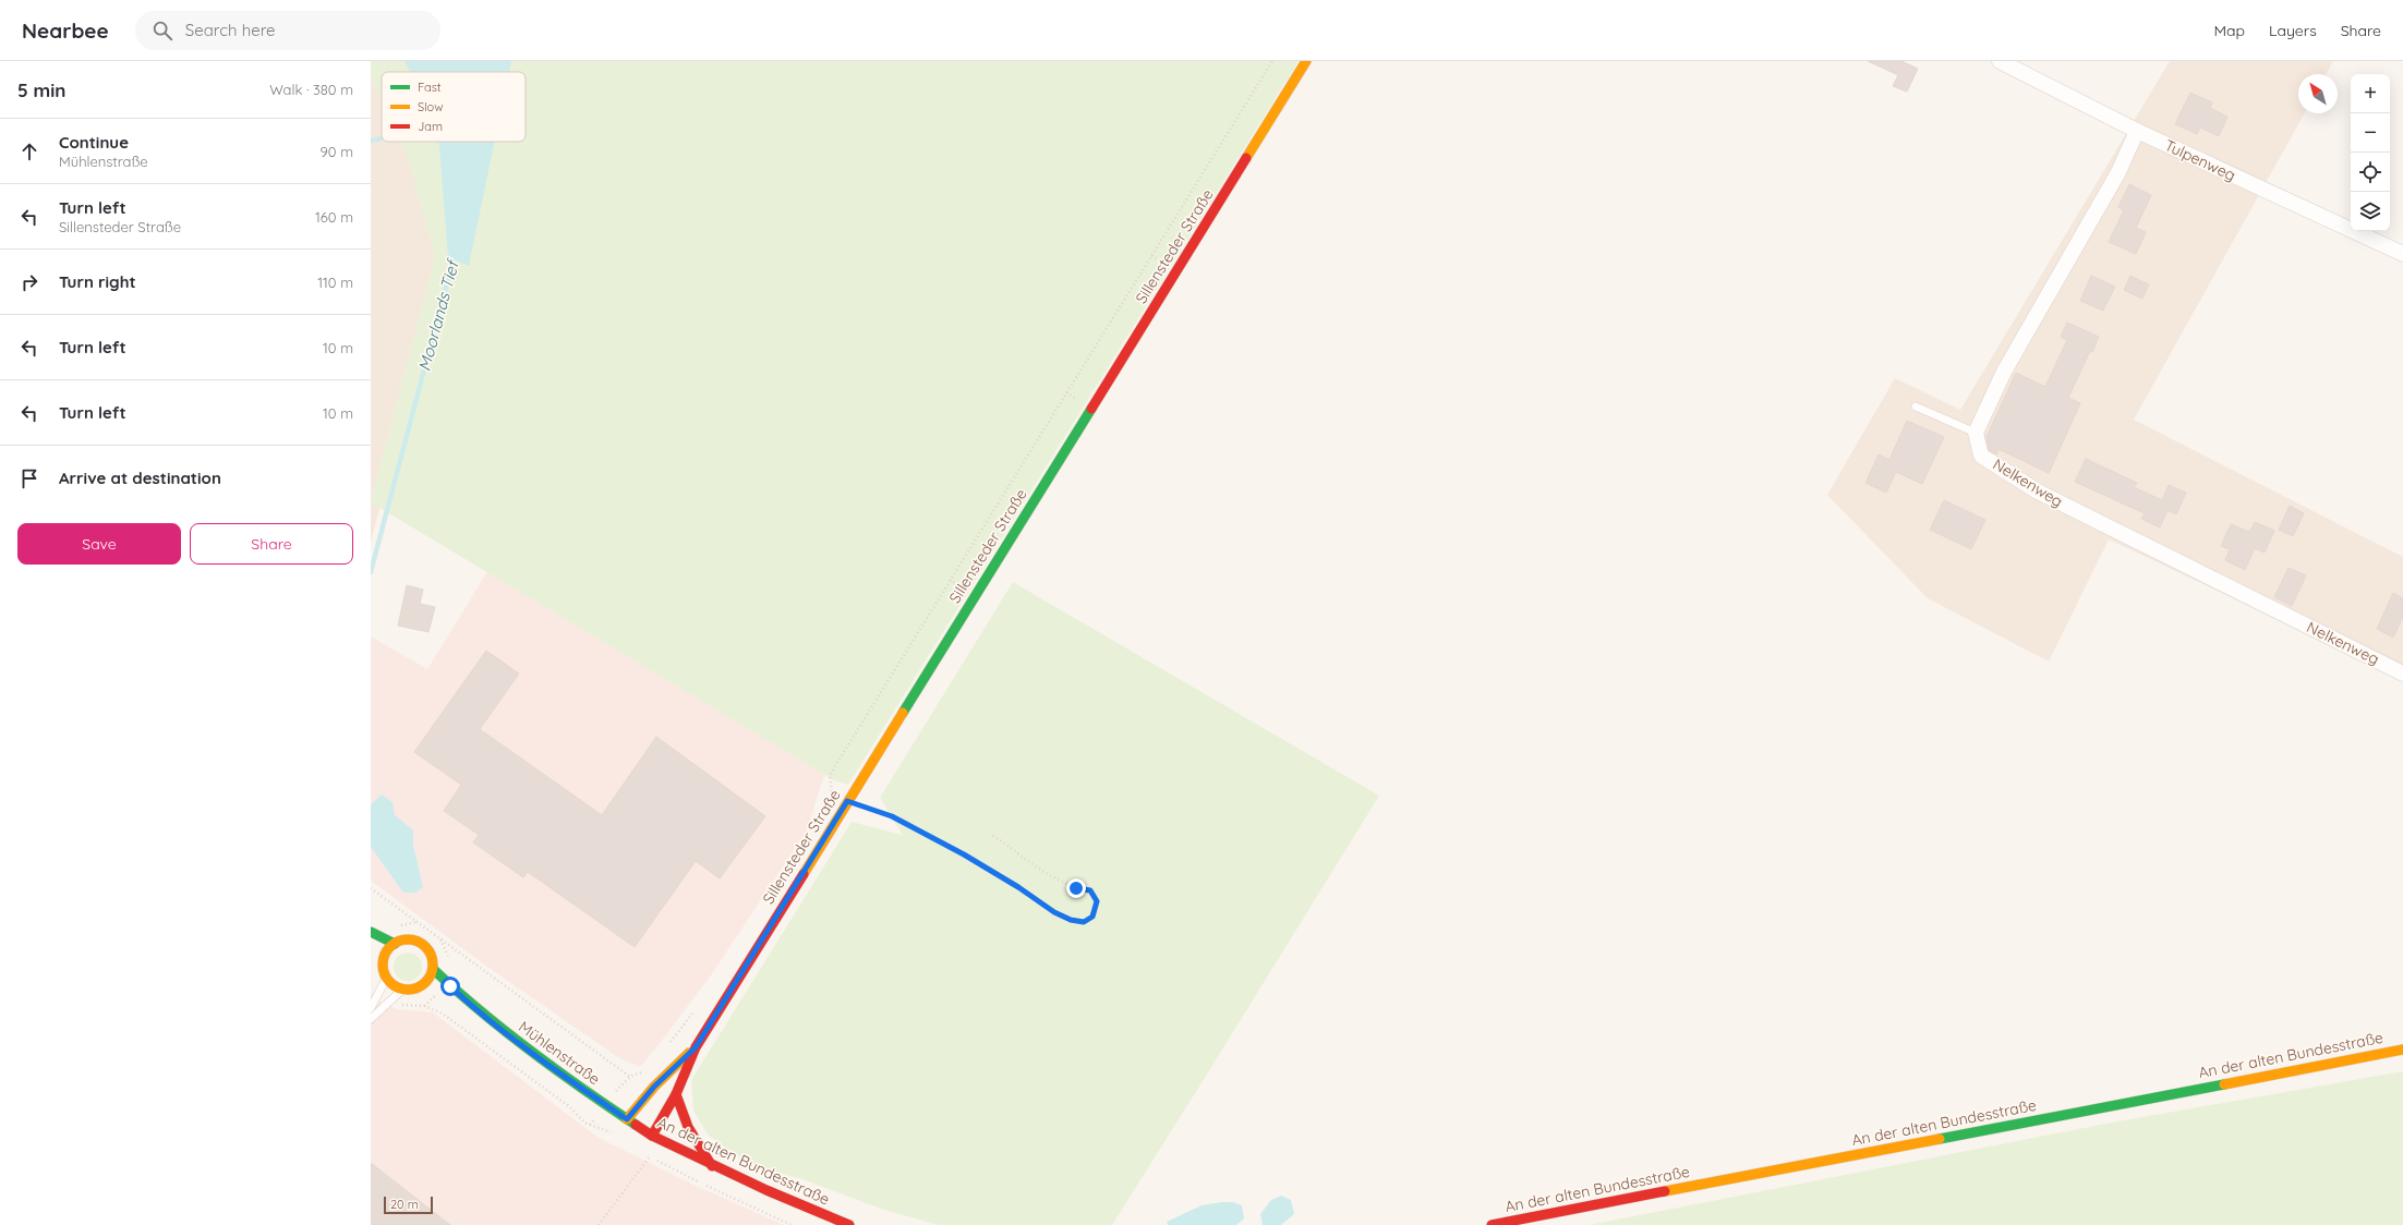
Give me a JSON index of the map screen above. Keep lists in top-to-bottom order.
{
  "streets": {
    "street": [
      "Tulpenweg",
      "Sillensteder Straße",
      "Nelkenweg",
      "Mühlenstraße",
      "An der alten Bundesstraße"
    ]
  },
  "crossings": [
    ["Sillensteder Straße", "Mühlenstraße"],
    ["Sillensteder Straße", "An der alten Bundesstraße"],
    ["Mühlenstraße", "An der alten Bundesstraße"]
  ],
  "water": ["Moorlands Tief"],
  "legend": ["Fast", "Slow", "Jam"],
  "scale_bar": "20 m",
  "north": "top left",
  "page": {
    "header": "Nearbee",
    "search": "Search here",
    "nav": ["Map", "Layers", "Share"],
    "heading": ["5 min", "Walk · 380 m"],
    "map_buttons": ["+", "−"],
    "list": [
      ["Continue", "Mühlenstraße", "90 m"],
      ["Turn left", "Sillensteder Straße", "160 m"],
      ["Turn right", "110 m"],
      ["Turn left", "10 m"],
      ["Turn left", "10 m"],
      "Arrive at destination"
    ],
    "buttons": ["Save", "Share"],
    "scale": "20 m"
  }
}
